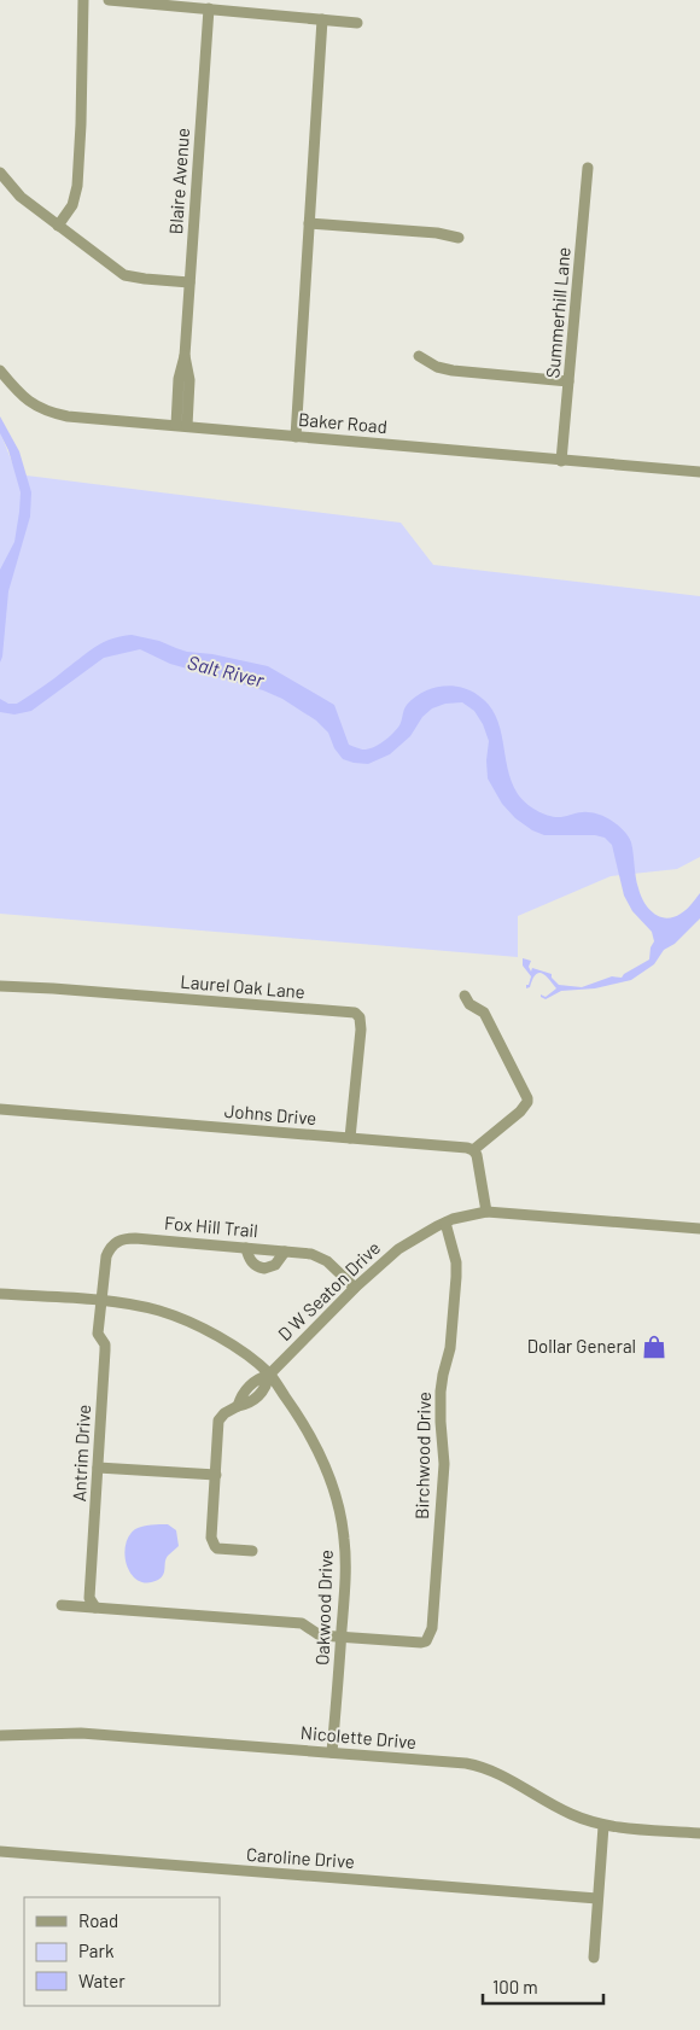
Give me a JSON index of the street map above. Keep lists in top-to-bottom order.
{
  "streets": {
    "street": [
      "Blaire Avenue",
      "Summerhill Lane",
      "Baker Road",
      "Laurel Oak Lane",
      "Johns Drive",
      "Fox Hill Trail",
      "D W Seaton Drive",
      "Antrim Drive",
      "Birchwood Drive",
      "Oakwood Drive",
      "Nicolette Drive",
      "Caroline Drive"
    ]
  },
  "crossings": [
    ["Blaire Avenue", "Baker Road"],
    ["Summerhill Lane", "Baker Road"],
    ["Laurel Oak Lane", "Johns Drive"],
    ["Fox Hill Trail", "D W Seaton Drive"],
    ["Fox Hill Trail", "Antrim Drive"],
    ["D W Seaton Drive", "Birchwood Drive"],
    ["D W Seaton Drive", "Oakwood Drive"],
    ["Birchwood Drive", "Oakwood Drive"],
    ["Oakwood Drive", "Nicolette Drive"]
  ],
  "water": ["Salt River"],
  "places": {
    "shop": ["Dollar General"]
  },
  "legend": ["Road", "Park", "Water"],
  "scale_bar": "100 m"
}
